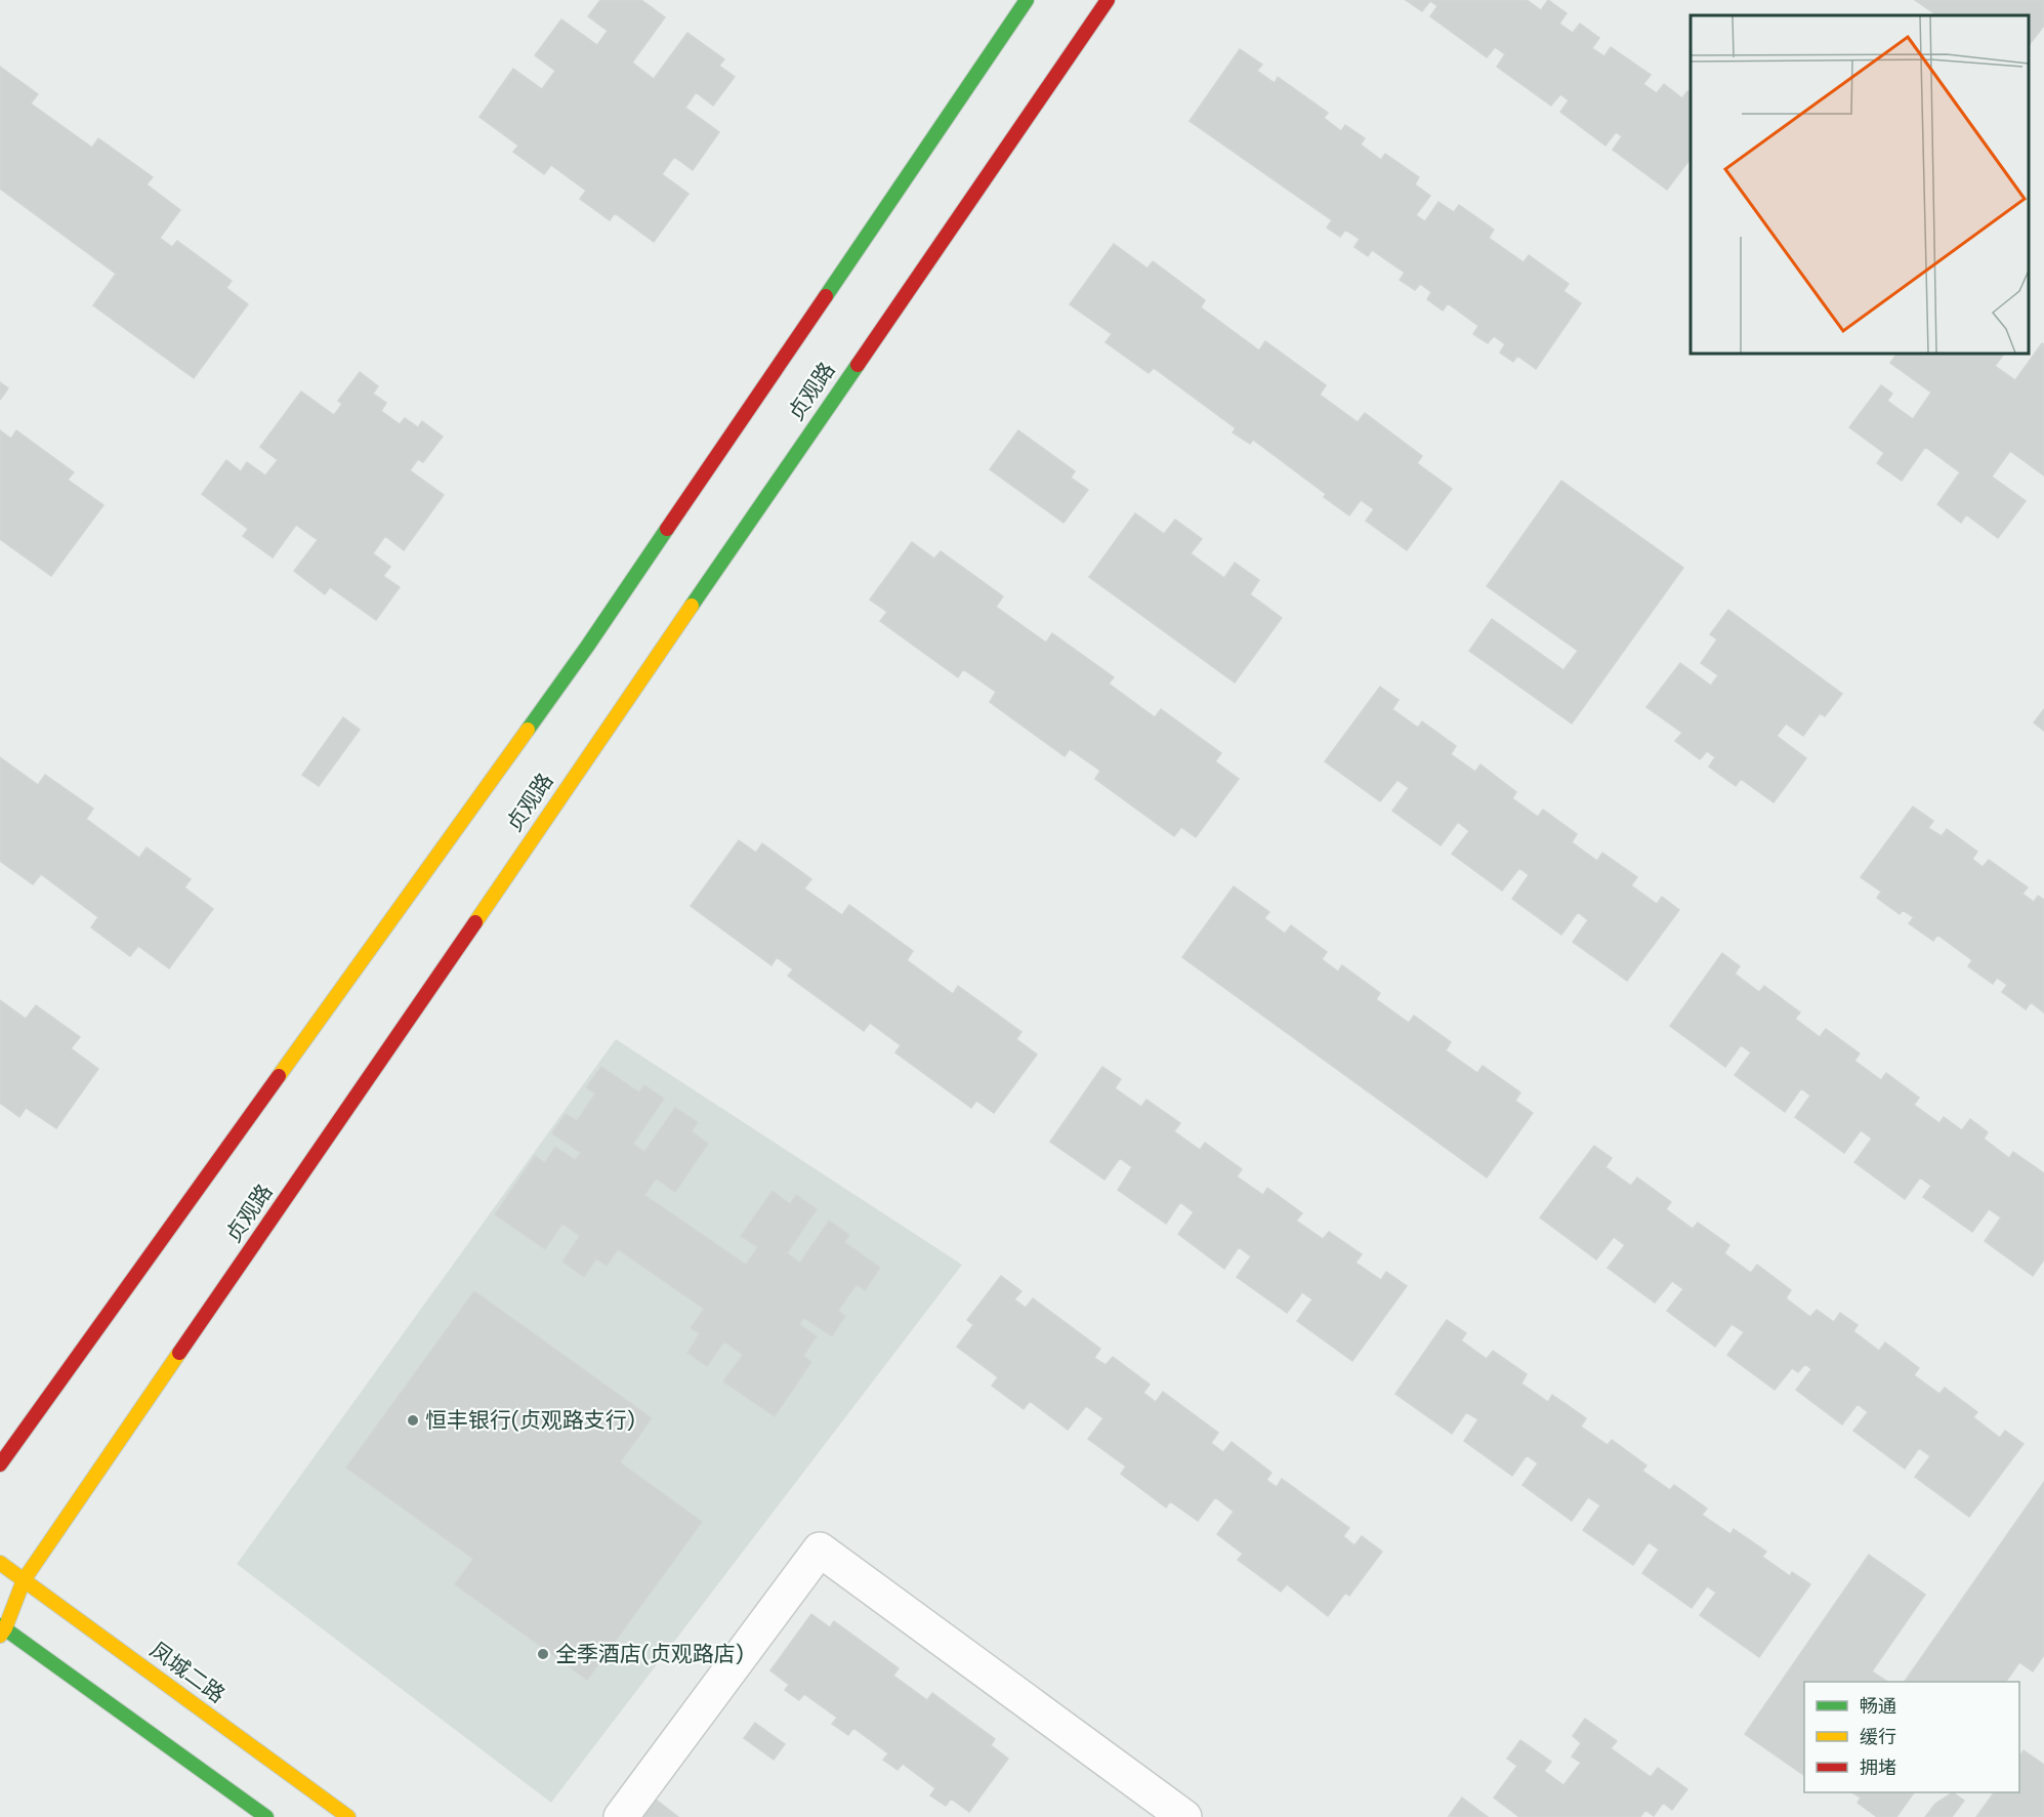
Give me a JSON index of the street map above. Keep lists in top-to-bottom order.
{
  "streets": {
    "main road": ["贞观路", "凤城二路"]
  },
  "crossings": [
    ["贞观路", "凤城二路"]
  ],
  "places": ["恒丰银行(贞观路支行)", "全季酒店(贞观路店)"],
  "legend": ["畅通", "缓行", "拥堵"]
}
